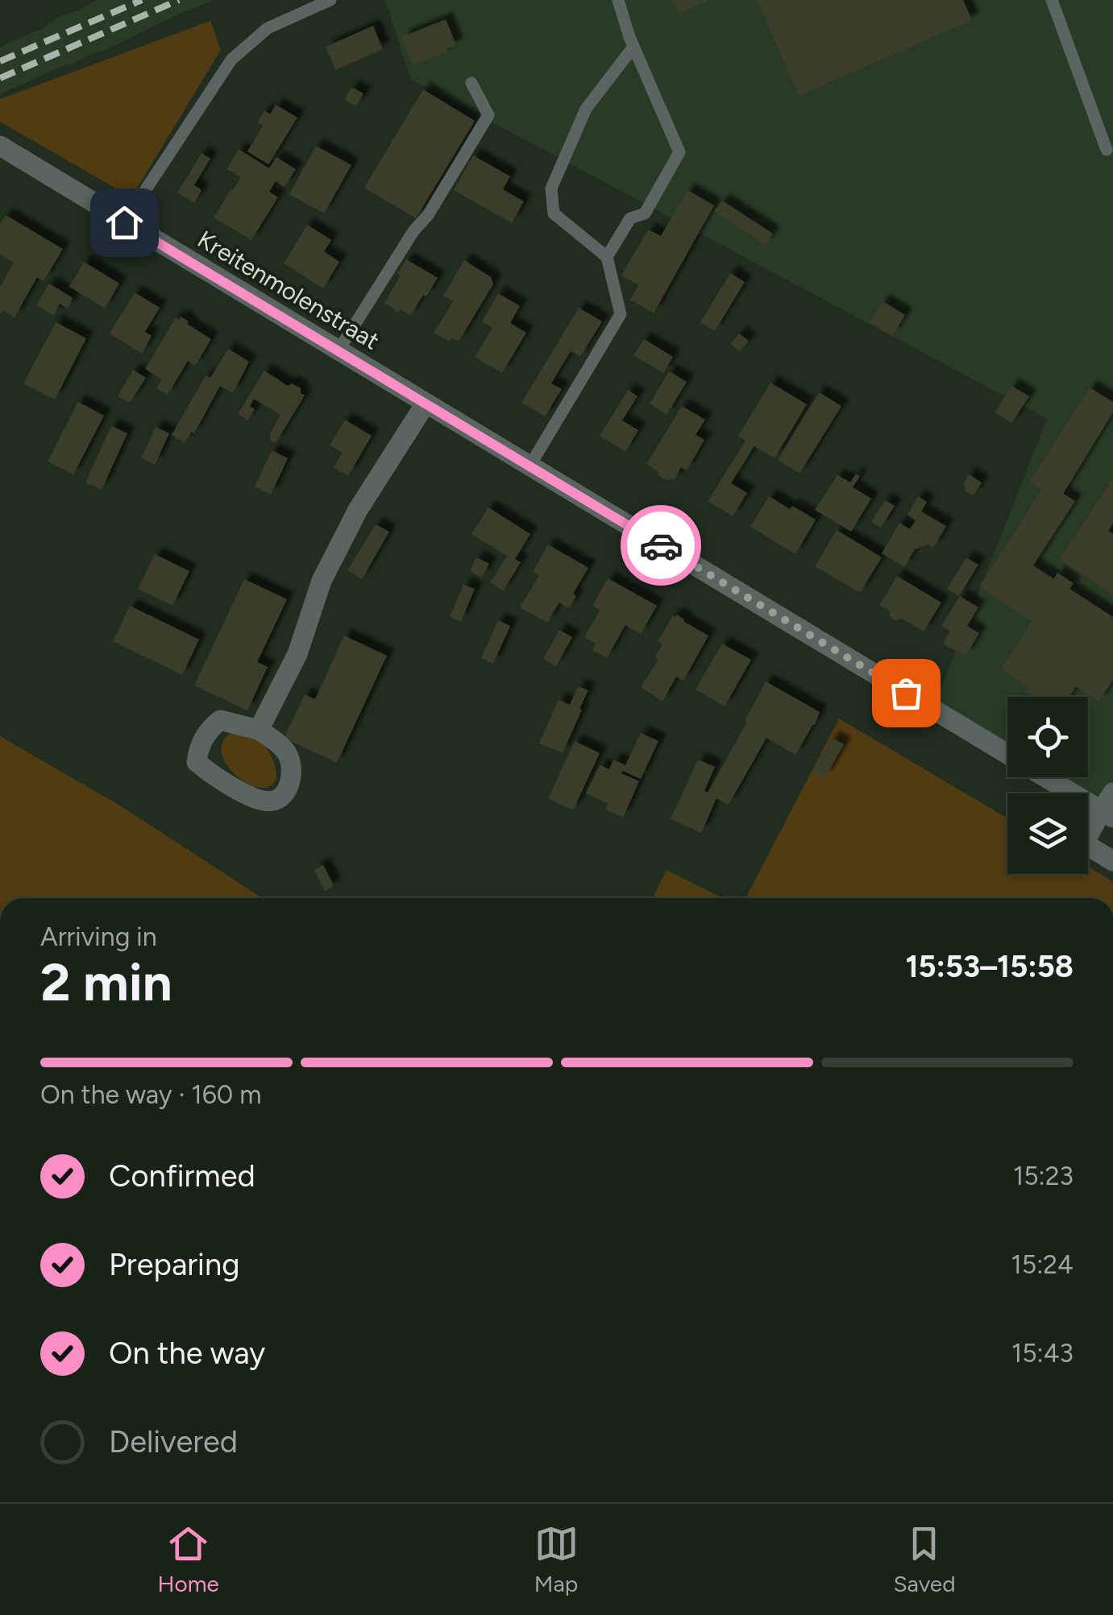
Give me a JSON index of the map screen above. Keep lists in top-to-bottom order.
{
  "streets": {
    "street": ["Kreitenmolenstraat"]
  },
  "page": {
    "heading": ["2 min", "Arriving in", "15:53–15:58"],
    "bar": "On the way · 160 m",
    "list": [
      ["Confirmed", "15:23"],
      ["Preparing", "15:24"],
      ["On the way", "15:43"],
      "Delivered"
    ],
    "tabs": ["Home", "Map", "Saved"]
  }
}
